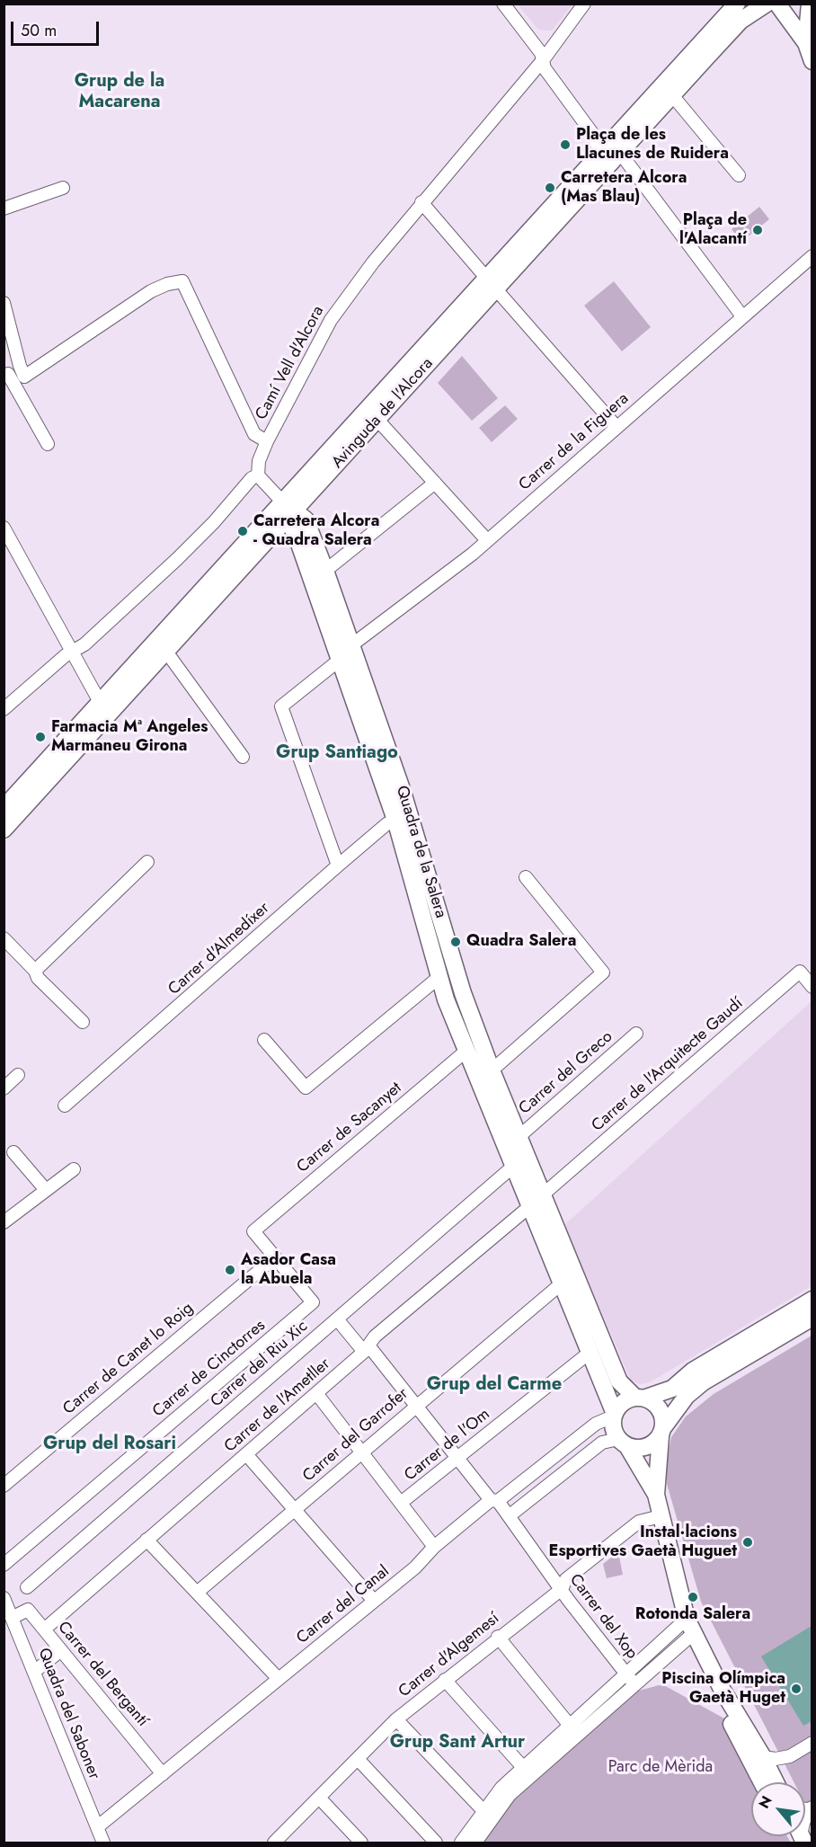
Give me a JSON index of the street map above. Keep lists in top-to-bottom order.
{
  "streets": {
    "street": [
      "Camí Vell d'Alcora",
      "Avinguda de l'Alcora",
      "Carrer de la Figuera",
      "Quadra de la Salera",
      "Carrer d'Almedíxer",
      "Carrer de l'Arquitecte Gaudí",
      "Carrer del Greco",
      "Carrer de Sacanyet",
      "Carrer de Canet lo Roig",
      "Carrer del Riu Xic",
      "Carrer de Cinctorres",
      "Carrer de l'Ametller",
      "Carrer del Garrofer",
      "Carrer de l'Om",
      "Carrer del Canal",
      "Carrer del Xop",
      "Carrer d'Algemesí",
      "Carrer del Bergantí",
      "Quadra del Saboner"
    ]
  },
  "crossings": [
    ["Avinguda de l'Alcora", "Quadra de la Salera"],
    ["Carrer de la Figuera", "Quadra de la Salera"],
    ["Quadra de la Salera", "Carrer d'Almedíxer"],
    ["Quadra de la Salera", "Carrer de l'Arquitecte Gaudí"],
    ["Quadra de la Salera", "Carrer del Greco"],
    ["Quadra de la Salera", "Carrer de Sacanyet"],
    ["Quadra de la Salera", "Carrer del Riu Xic"],
    ["Quadra de la Salera", "Carrer de l'Ametller"],
    ["Quadra de la Salera", "Carrer del Garrofer"],
    ["Quadra de la Salera", "Carrer de l'Om"],
    ["Quadra de la Salera", "Carrer del Canal"],
    ["Carrer de l'Arquitecte Gaudí", "Carrer de l'Ametller"],
    ["Carrer de Sacanyet", "Carrer de Canet lo Roig"],
    ["Carrer de Sacanyet", "Carrer de Cinctorres"],
    ["Carrer de Canet lo Roig", "Carrer de Cinctorres"],
    ["Carrer de l'Ametller", "Carrer del Xop"],
    ["Carrer de l'Ametller", "Carrer del Bergantí"],
    ["Carrer del Garrofer", "Carrer del Xop"],
    ["Carrer de l'Om", "Carrer del Xop"],
    ["Carrer del Canal", "Carrer del Xop"],
    ["Carrer del Canal", "Carrer del Bergantí"],
    ["Carrer del Canal", "Quadra del Saboner"],
    ["Carrer del Xop", "Carrer d'Algemesí"],
    ["Carrer del Bergantí", "Quadra del Saboner"]
  ],
  "districts": [
    "Grup de la Macarena",
    "Grup Santiago",
    "Grup del Carme",
    "Grup del Rosari",
    "Grup Sant Artur"
  ],
  "parks": ["Parc de Mèrida"],
  "places": [
    "Plaça de les Llacunes de Ruidera",
    "Carretera Alcora (Mas Blau)",
    "Plaça de l'Alacantí",
    "Carretera Alcora - Quadra Salera",
    "Farmacia Mª Angeles Marmaneu Girona",
    "Quadra Salera",
    "Asador Casa la Abuela",
    "Instal·lacions Esportives Gaetà Huguet",
    "Rotonda Salera",
    "Piscina Olímpica Gaetà Huget"
  ],
  "scale_bar": "50 m",
  "north": "top left"
}
